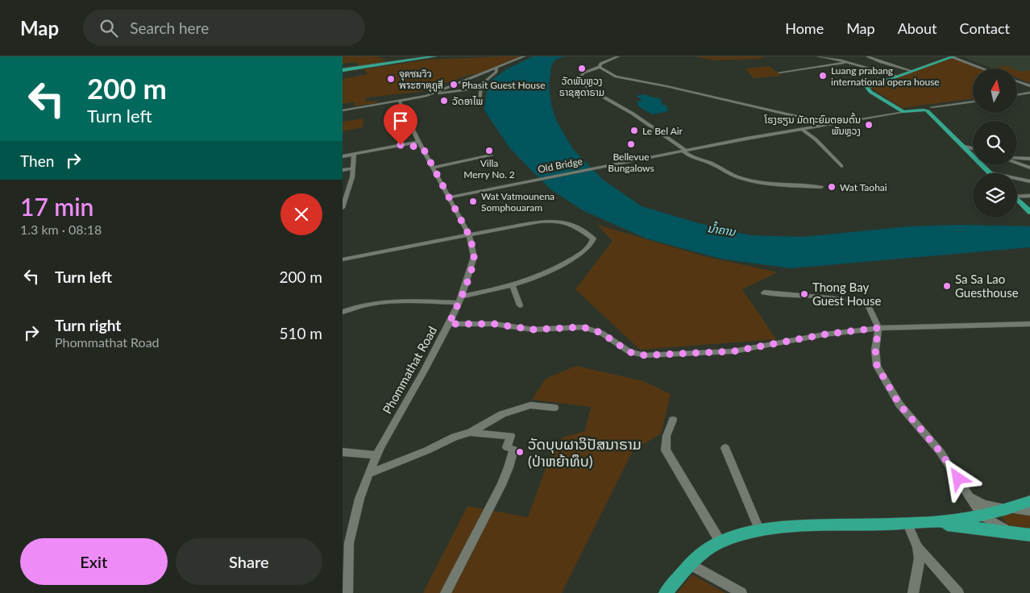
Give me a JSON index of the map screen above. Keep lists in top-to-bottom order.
{
  "streets": {
    "street": ["Old Bridge", "Phommathat Road"]
  },
  "crossings": [
    ["Old Bridge", "Phommathat Road"]
  ],
  "water": ["ນ້ຳຄານ"],
  "places": [
    "ວັດພັນຫຼວງ ຣາຊສຸດາຣາມ",
    "Luang prabang international opera house",
    "จุดชมวิว พระธาตุภูสี",
    "Phasit Guest House",
    "ວັດອາໄພ",
    "ໂຮງຮຽນ ມັດຖະຍົມຕອນຕົ້ນ ພັນຫຼວງ",
    "Le Bel Air",
    "Bellevue Bungalows",
    "Villa Merry No. 2",
    "Wat Taohai",
    "Wat Vatmounena Somphouaram",
    "Sa Sa Lao Guesthouse",
    "Thong Bay Guest House",
    "ວັດບຸບຜາວິປັສນາຣາມ (ປ່າຫຍ້າທຶບ)"
  ],
  "north": "top",
  "page": {
    "header": "Map",
    "search": "Search here",
    "nav": [
      "Home",
      "Map",
      "About",
      "Contact"
    ],
    "turn": ["200 m", "Turn left"],
    "then": "Then",
    "heading": ["17 min", "1.3 km · 08:18"],
    "list": [
      {
        "name": "Turn left",
        "value": "200 m"
      },
      {
        "name": "Turn right",
        "note": "Phommathat Road",
        "value": "510 m"
      }
    ],
    "buttons": ["Exit", "Share"]
  }
}
